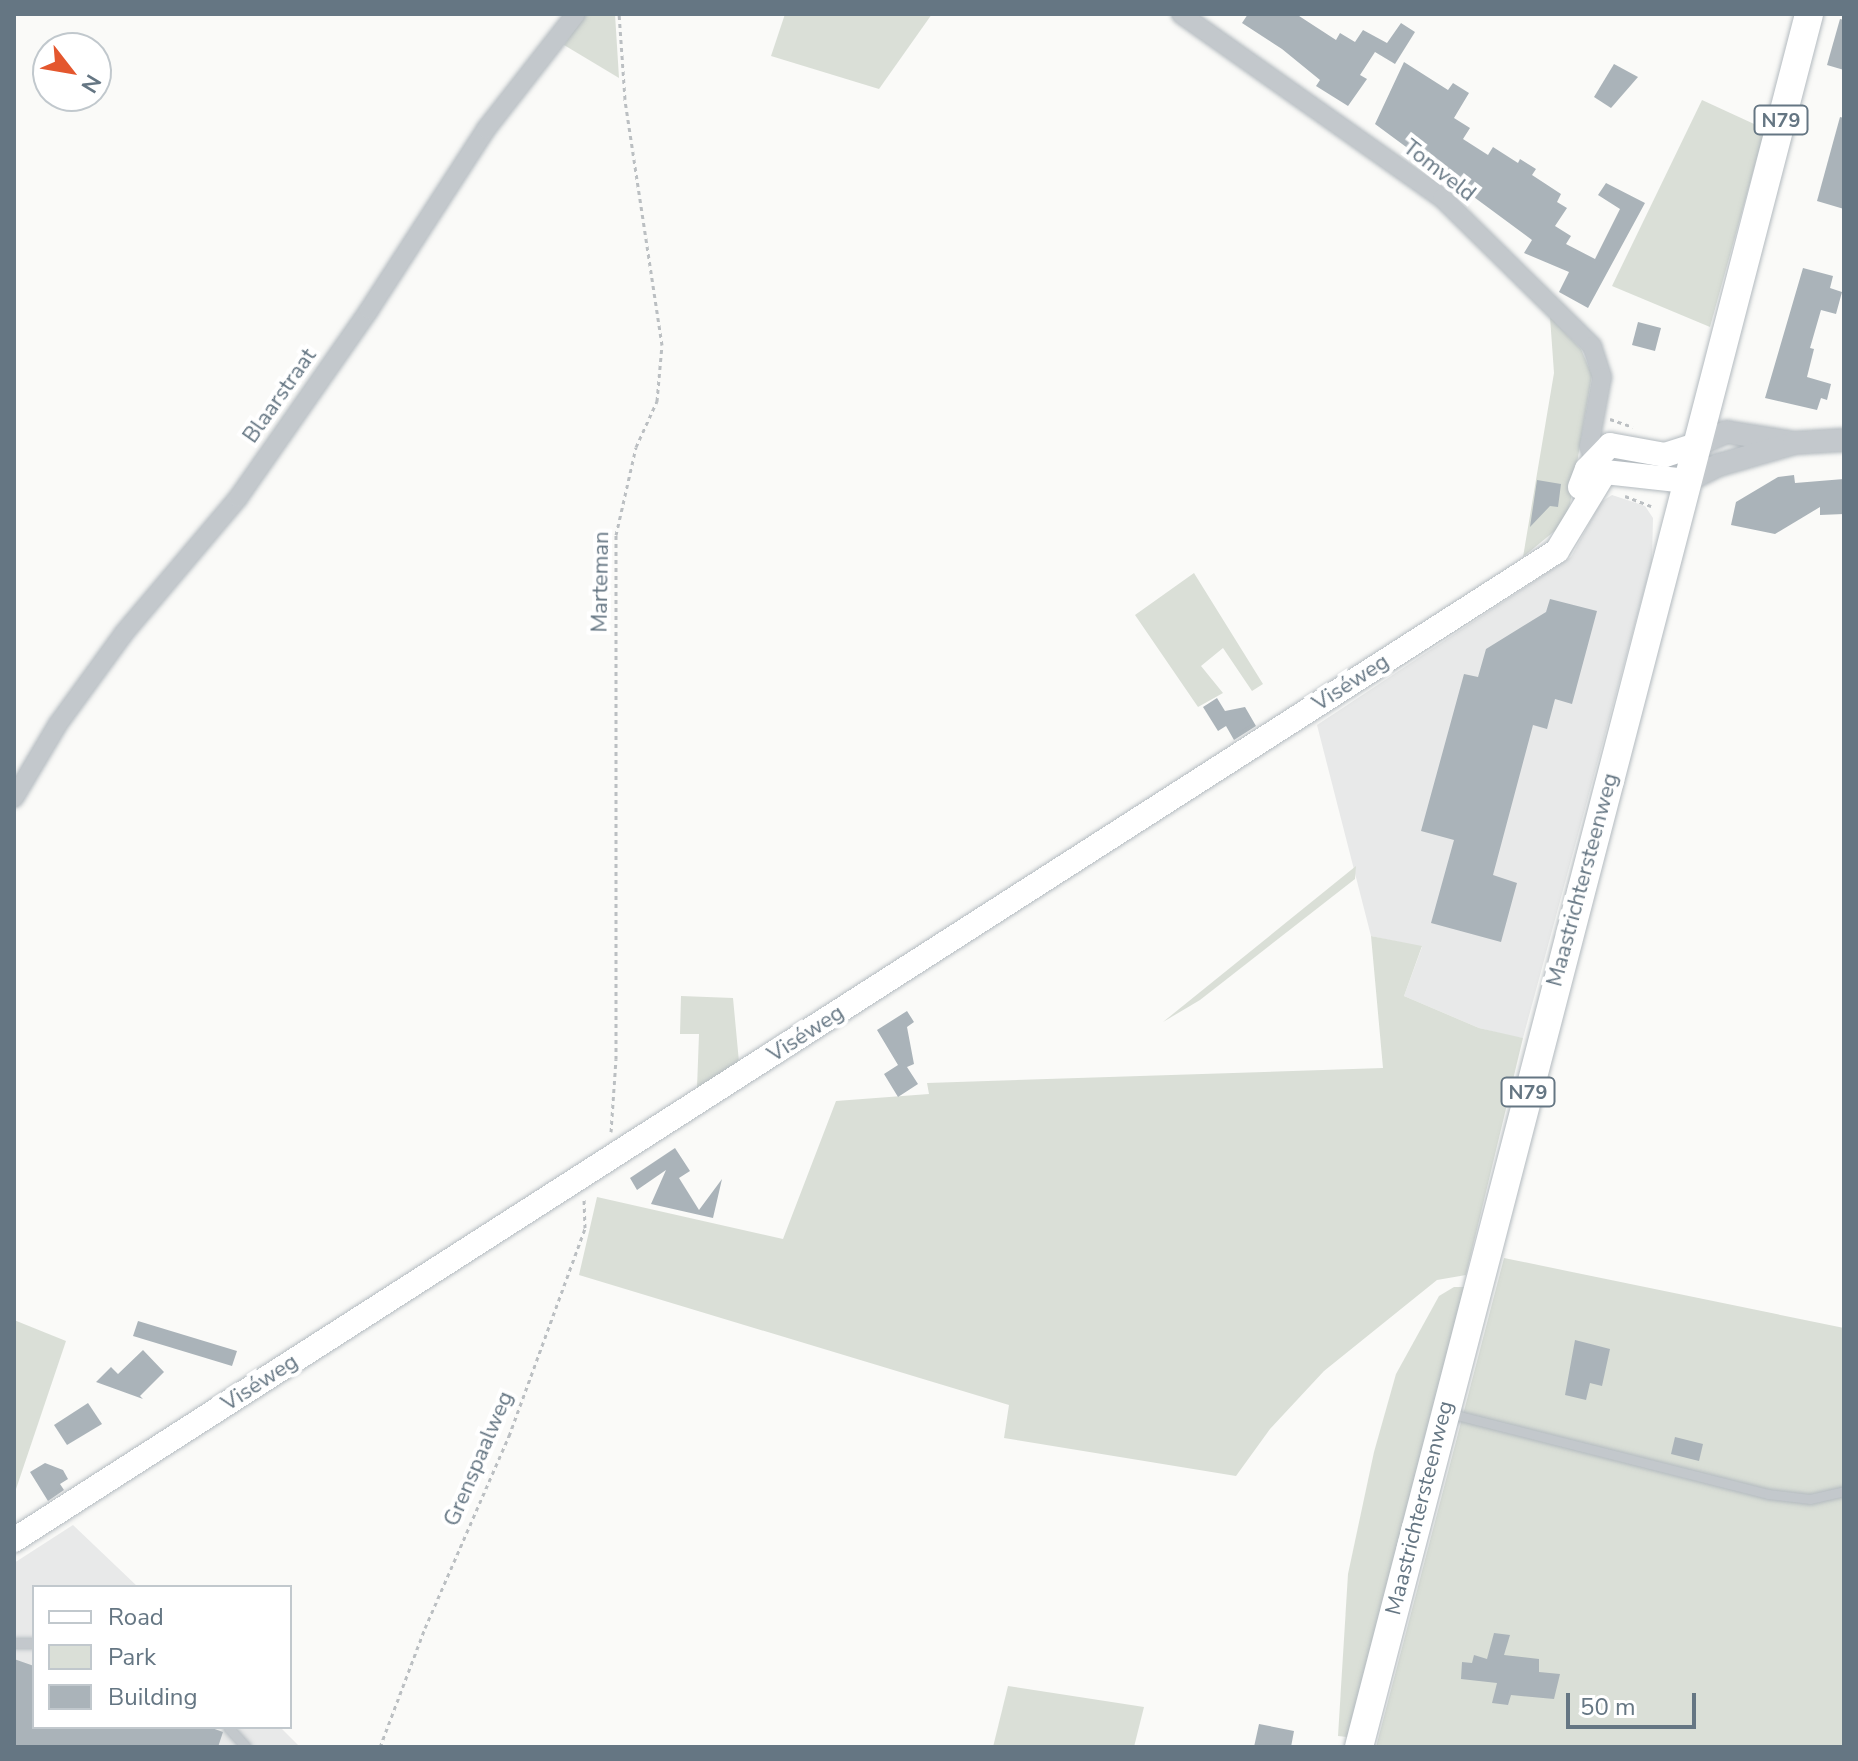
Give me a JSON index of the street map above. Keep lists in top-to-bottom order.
{
  "streets": {
    "main road": ["N79", "Viséweg", "Maastrichtersteenweg"],
    "street": ["Tomveld", "Blaarstraat"],
    "path": ["Marteman", "Grenspaalweg"]
  },
  "crossings": [
    ["Marteman", "Viséweg"],
    ["Viséweg", "Grenspaalweg"]
  ],
  "legend": ["Road", "Park", "Building"],
  "scale_bar": "50 m",
  "north": "bottom right"
}
